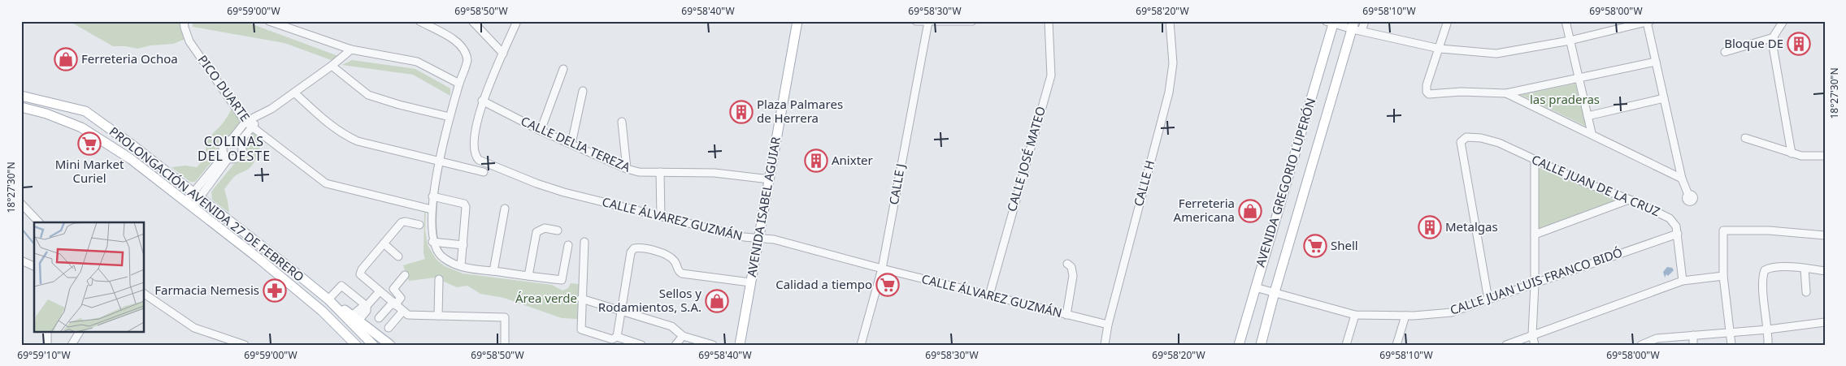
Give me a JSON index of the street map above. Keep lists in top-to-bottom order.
{
  "streets": {
    "main road": ["AVENIDA GREGORIO LUPERÓN", "PROLONGACIÓN AVENIDA 27 DE FEBRERO", "AVENIDA ISABEL AGUIAR"],
    "street": [
      "PICO DUARTE",
      "CALLE DELIA TEREZA",
      "CALLE JOSÉ MATEO",
      "CALLE H",
      "CALLE J",
      "CALLE JUAN DE LA CRUZ",
      "CALLE ÁLVAREZ GUZMÁN",
      "CALLE JUAN LUIS FRANCO BIDÓ"
    ]
  },
  "crossings": [
    ["CALLE DELIA TEREZA", "AVENIDA ISABEL AGUIAR"],
    ["CALLE DELIA TEREZA", "CALLE ÁLVAREZ GUZMÁN"],
    ["CALLE JOSÉ MATEO", "CALLE ÁLVAREZ GUZMÁN"],
    ["AVENIDA GREGORIO LUPERÓN", "CALLE JUAN LUIS FRANCO BIDÓ"],
    ["CALLE H", "CALLE ÁLVAREZ GUZMÁN"],
    ["CALLE J", "CALLE ÁLVAREZ GUZMÁN"],
    ["CALLE JUAN DE LA CRUZ", "CALLE JUAN LUIS FRANCO BIDÓ"],
    ["AVENIDA ISABEL AGUIAR", "CALLE ÁLVAREZ GUZMÁN"]
  ],
  "districts": ["COLINAS DEL OESTE"],
  "parks": ["las praderas", "Área verde"],
  "places": {
    "building": [
      "Bloque DE",
      "Plaza Palmares de Herrera",
      "Anixter",
      "Metalgas"
    ],
    "shop": ["Ferreteria Ochoa", "Ferreteria Americana", "Sellos y Rodamientos, S.A."],
    "supermarket": ["Mini Market Curiel", "Shell", "Calidad a tiempo"],
    "pharmacy": ["Farmacia Nemesis"]
  },
  "coordinates": [
    "69°59'00\"W",
    "69°58'50\"W",
    "69°58'40\"W",
    "69°58'30\"W",
    "69°58'20\"W",
    "69°58'10\"W",
    "69°58'00\"W",
    "18°27'30\"N",
    "69°59'10\"W"
  ]
}
